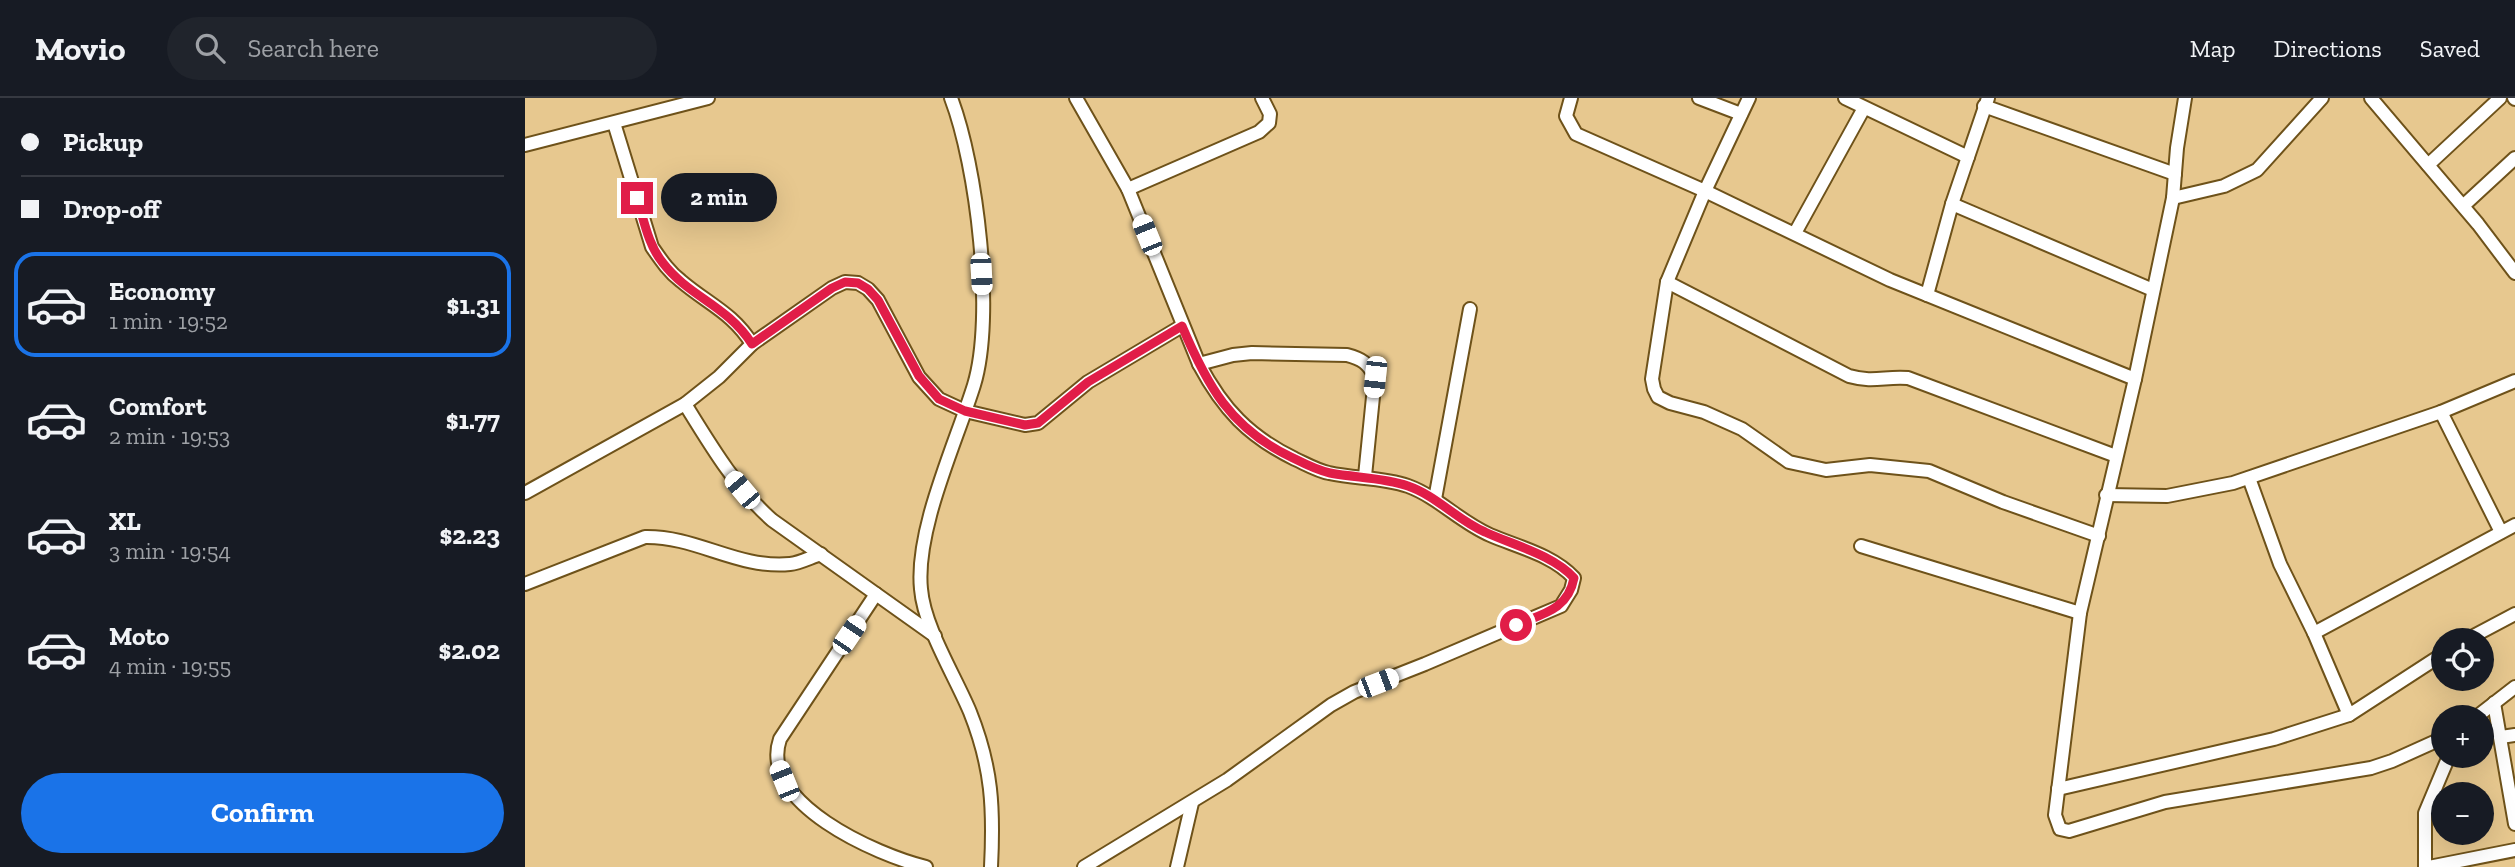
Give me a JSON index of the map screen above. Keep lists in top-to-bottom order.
{
  "page": {
    "header": "Movio",
    "search": "Search here",
    "nav": ["Map", "Directions", "Saved"],
    "banner": ["Pickup", "Drop-off"],
    "bubble": "2 min",
    "list": [
      {
        "name": "Economy",
        "note": "1 min · 19:52",
        "value": "$1.31"
      },
      {
        "name": "Comfort",
        "note": "2 min · 19:53",
        "value": "$1.77"
      },
      {
        "name": "XL",
        "note": "3 min · 19:54",
        "value": "$2.23"
      },
      {
        "name": "Moto",
        "note": "4 min · 19:55",
        "value": "$2.02"
      }
    ],
    "map_buttons": ["+", "−"],
    "buttons": "Confirm"
  }
}
